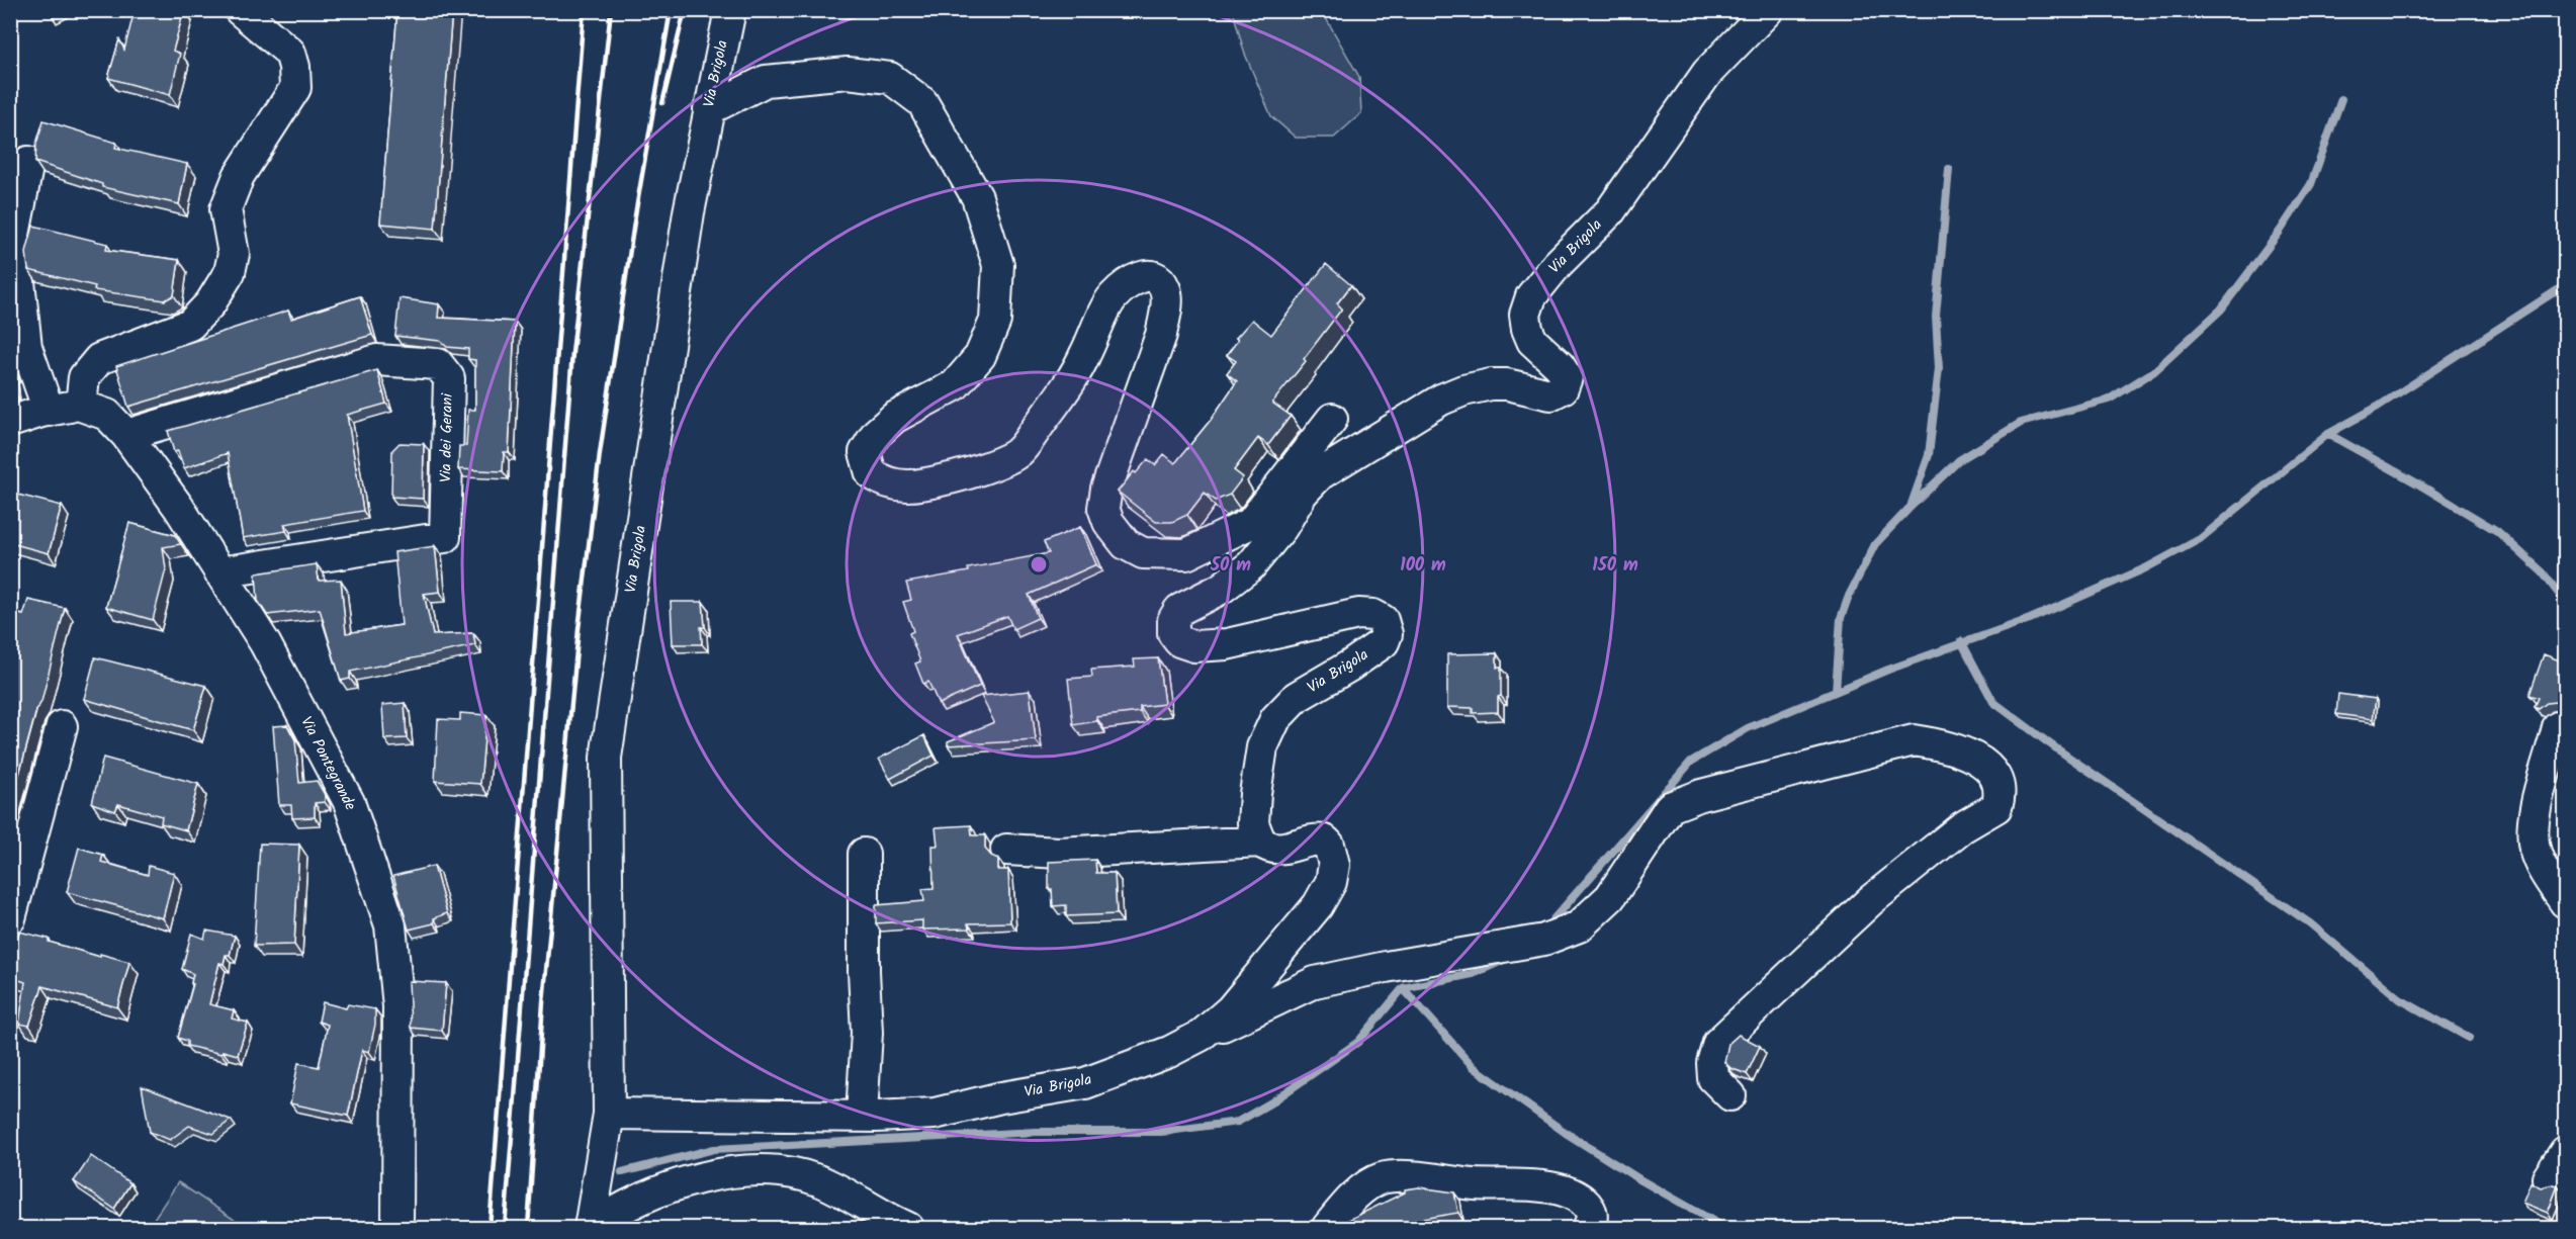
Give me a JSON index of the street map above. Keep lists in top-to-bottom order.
{
  "streets": {
    "street": ["Via Brigola", "Via dei Gerani", "Via Pontegrande"]
  },
  "crossings": [
    ["Via dei Gerani", "Via Pontegrande"]
  ],
  "rings": ["50 m", "100 m", "150 m"]
}
